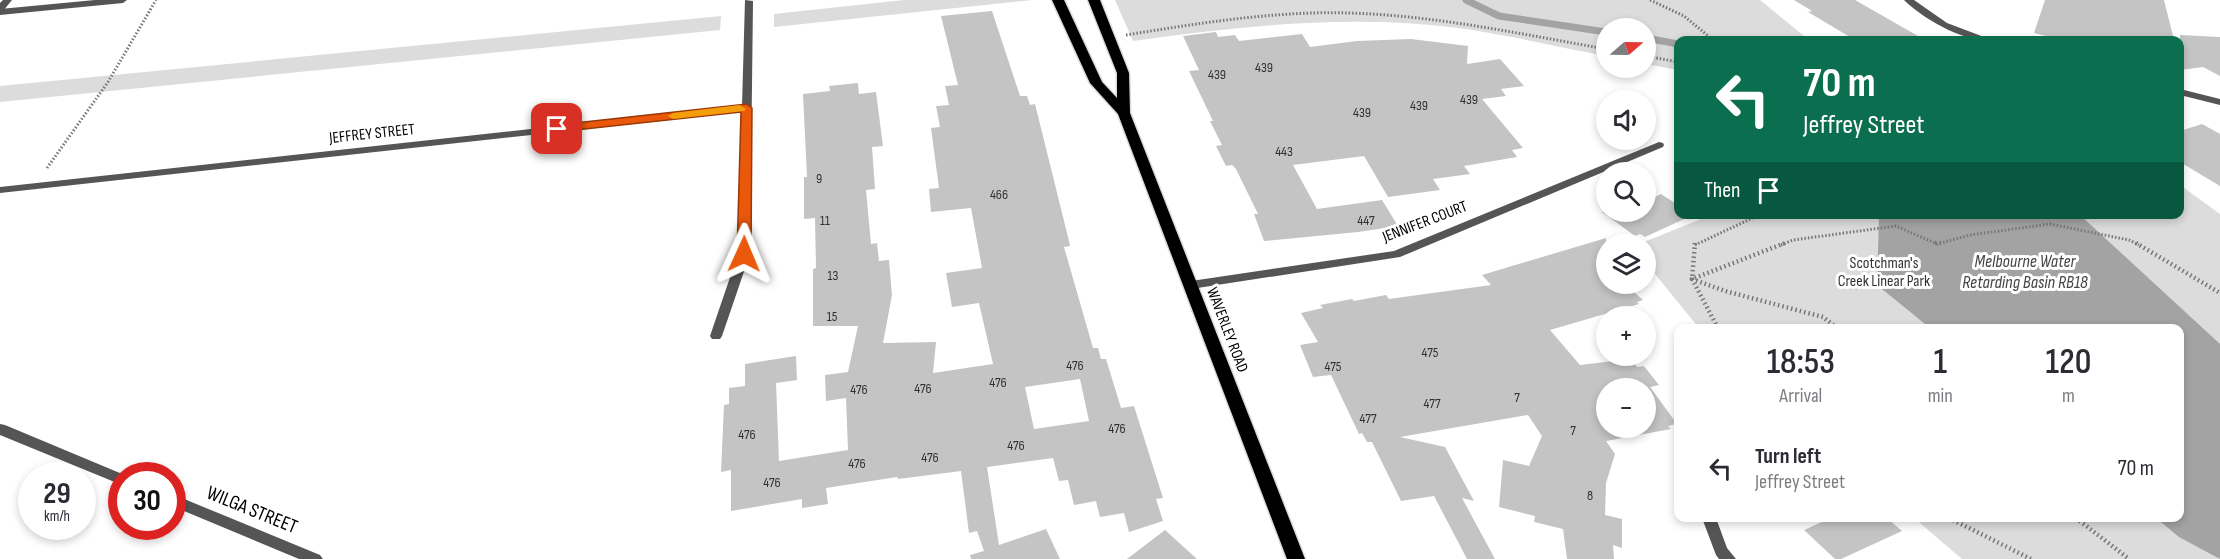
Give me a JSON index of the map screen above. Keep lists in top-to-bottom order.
{
  "streets": {
    "main road": ["WAVERLEY ROAD"],
    "street": ["JEFFREY STREET", "JENNIFER COURT", "WILGA STREET"]
  },
  "crossings": [
    ["JENNIFER COURT", "WAVERLEY ROAD"]
  ],
  "water": ["Melbourne Water Retarding Basin RB18"],
  "parks": ["Scotchman's Creek Linear Park"],
  "house_numbers": [
    "439",
    "439",
    "439",
    "439",
    "439",
    "443",
    "9",
    "466",
    "11",
    "447",
    "13",
    "15",
    "475",
    "476",
    "475",
    "476",
    "476",
    "476",
    "7",
    "477",
    "477",
    "476",
    "7",
    "476",
    "476",
    "476",
    "476",
    "476",
    "8"
  ],
  "north": "right",
  "page": {
    "map_buttons": ["+", "−"],
    "turn": ["70 m", "Jeffrey Street"],
    "then": "Then",
    "eta": [
      "18:53",
      "Arrival",
      "1",
      "min",
      "120",
      "m"
    ],
    "list": [
      {
        "name": "Turn left",
        "note": "Jeffrey Street",
        "value": "70 m"
      }
    ],
    "speed": "29 km/h",
    "limit": "30"
  }
}
